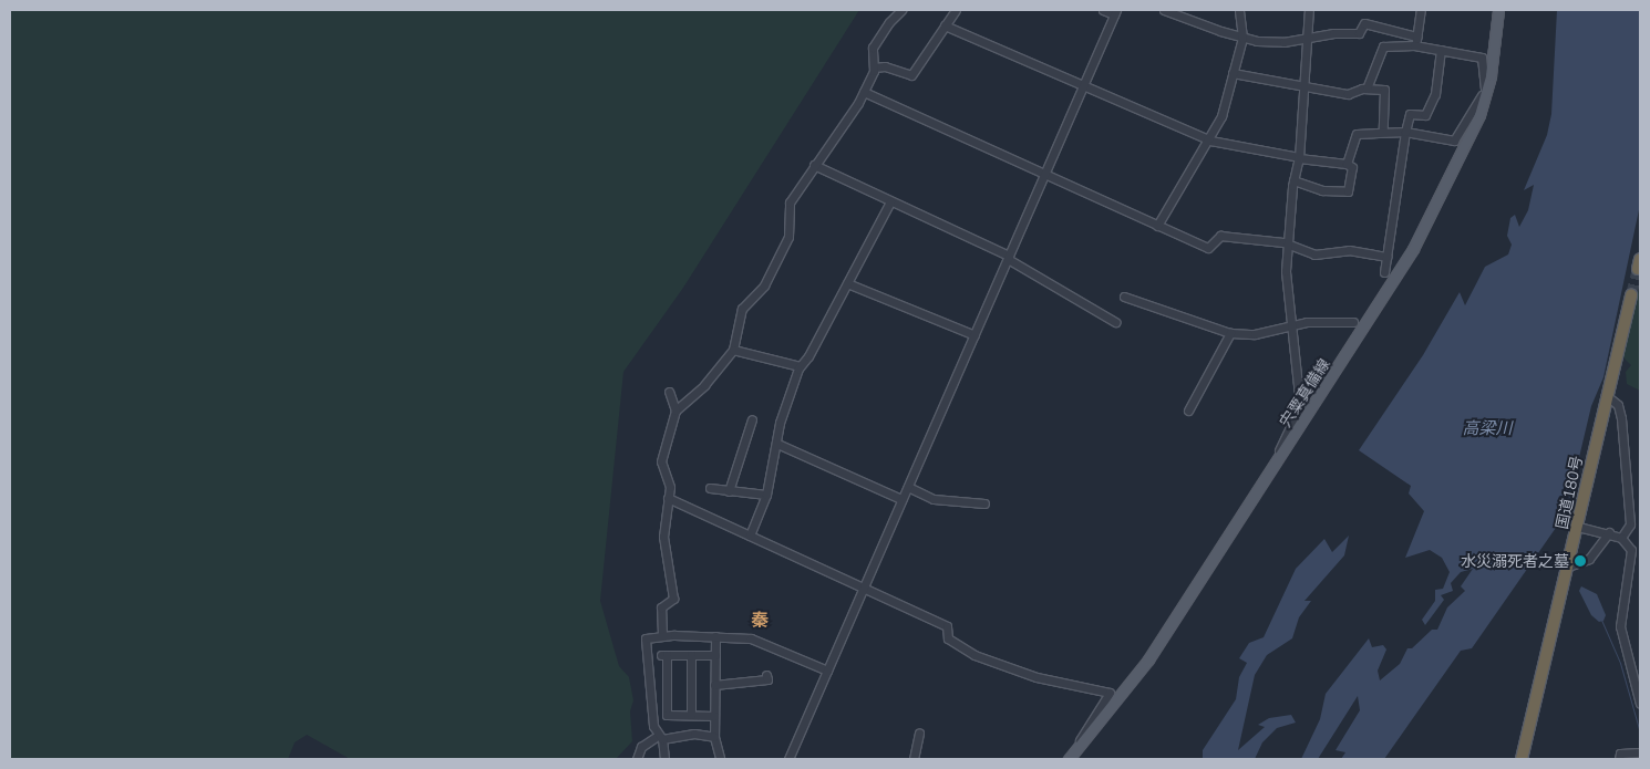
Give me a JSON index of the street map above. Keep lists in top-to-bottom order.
{
  "streets": {
    "highway": ["国道180号"],
    "main road": ["宍粟真備線"]
  },
  "districts": ["秦"],
  "water": ["高梁川"],
  "places": ["水災溺死者之墓"]
}
